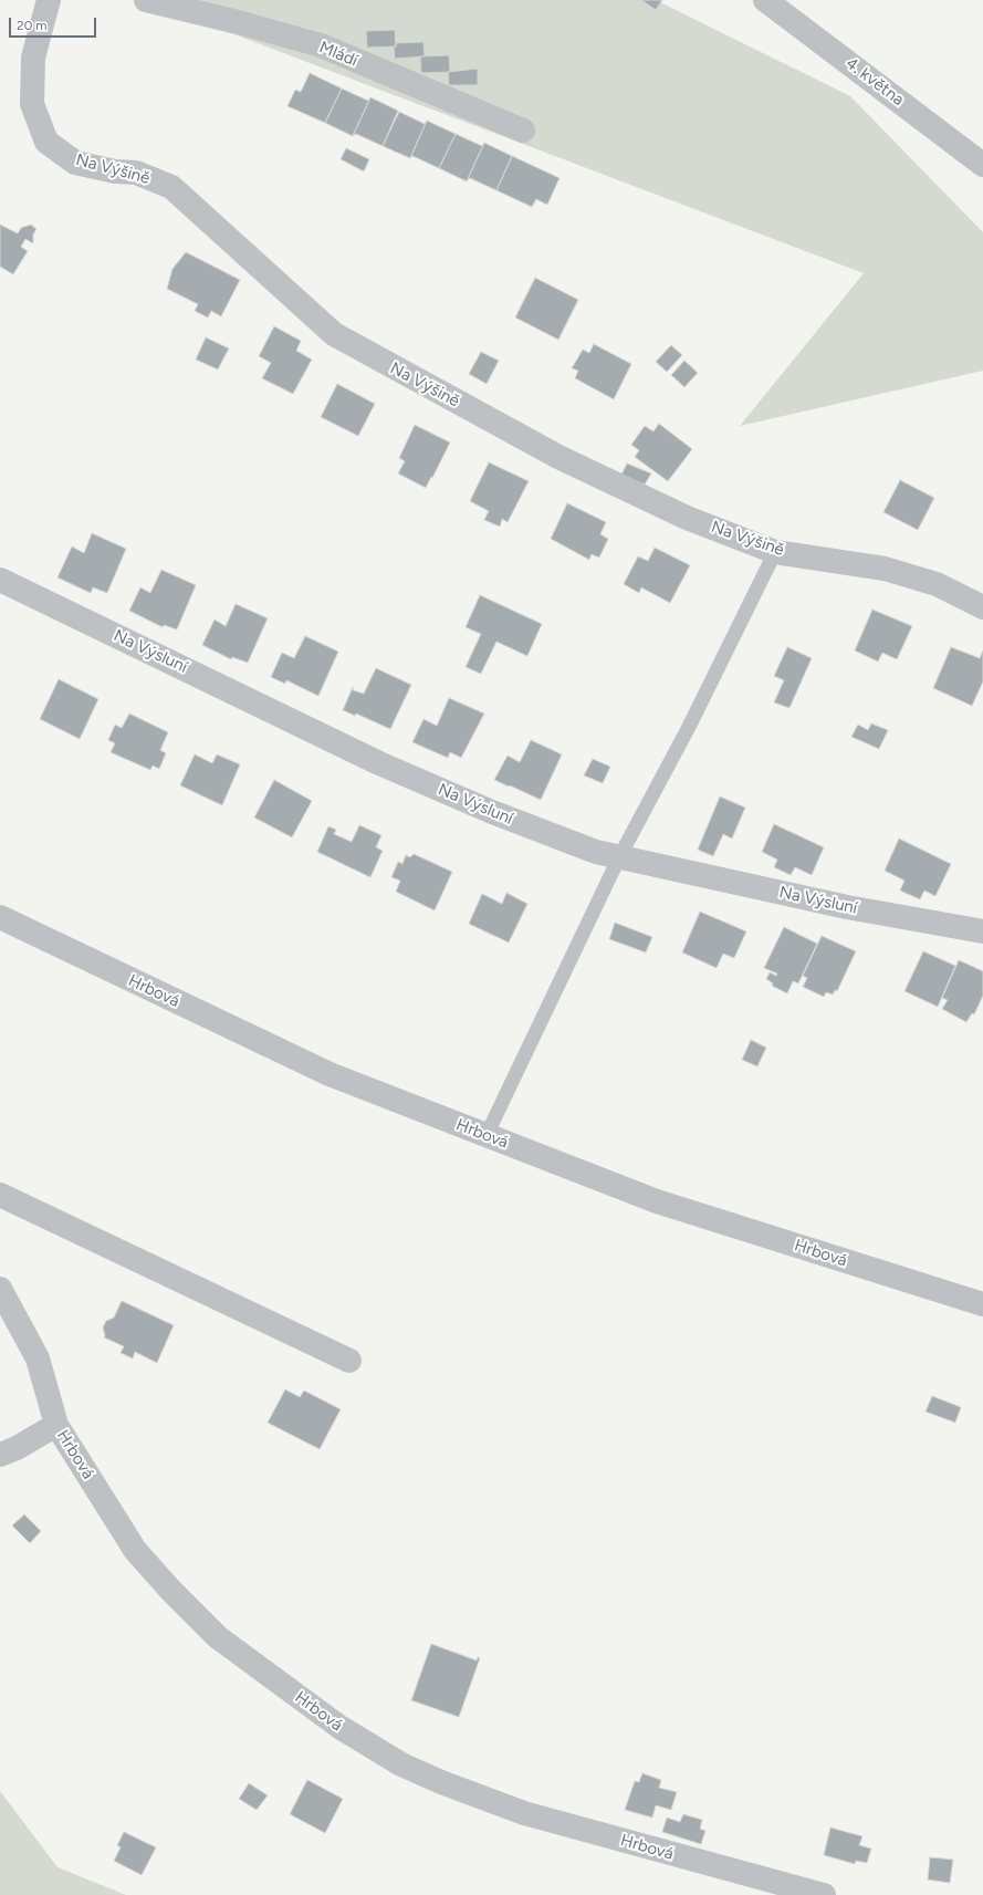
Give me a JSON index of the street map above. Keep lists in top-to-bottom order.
{
  "streets": {
    "street": [
      "Mládí",
      "4. května",
      "Na Výšině",
      "Na Výsluní",
      "Hrbová"
    ]
  },
  "scale_bar": "20 m"
}
